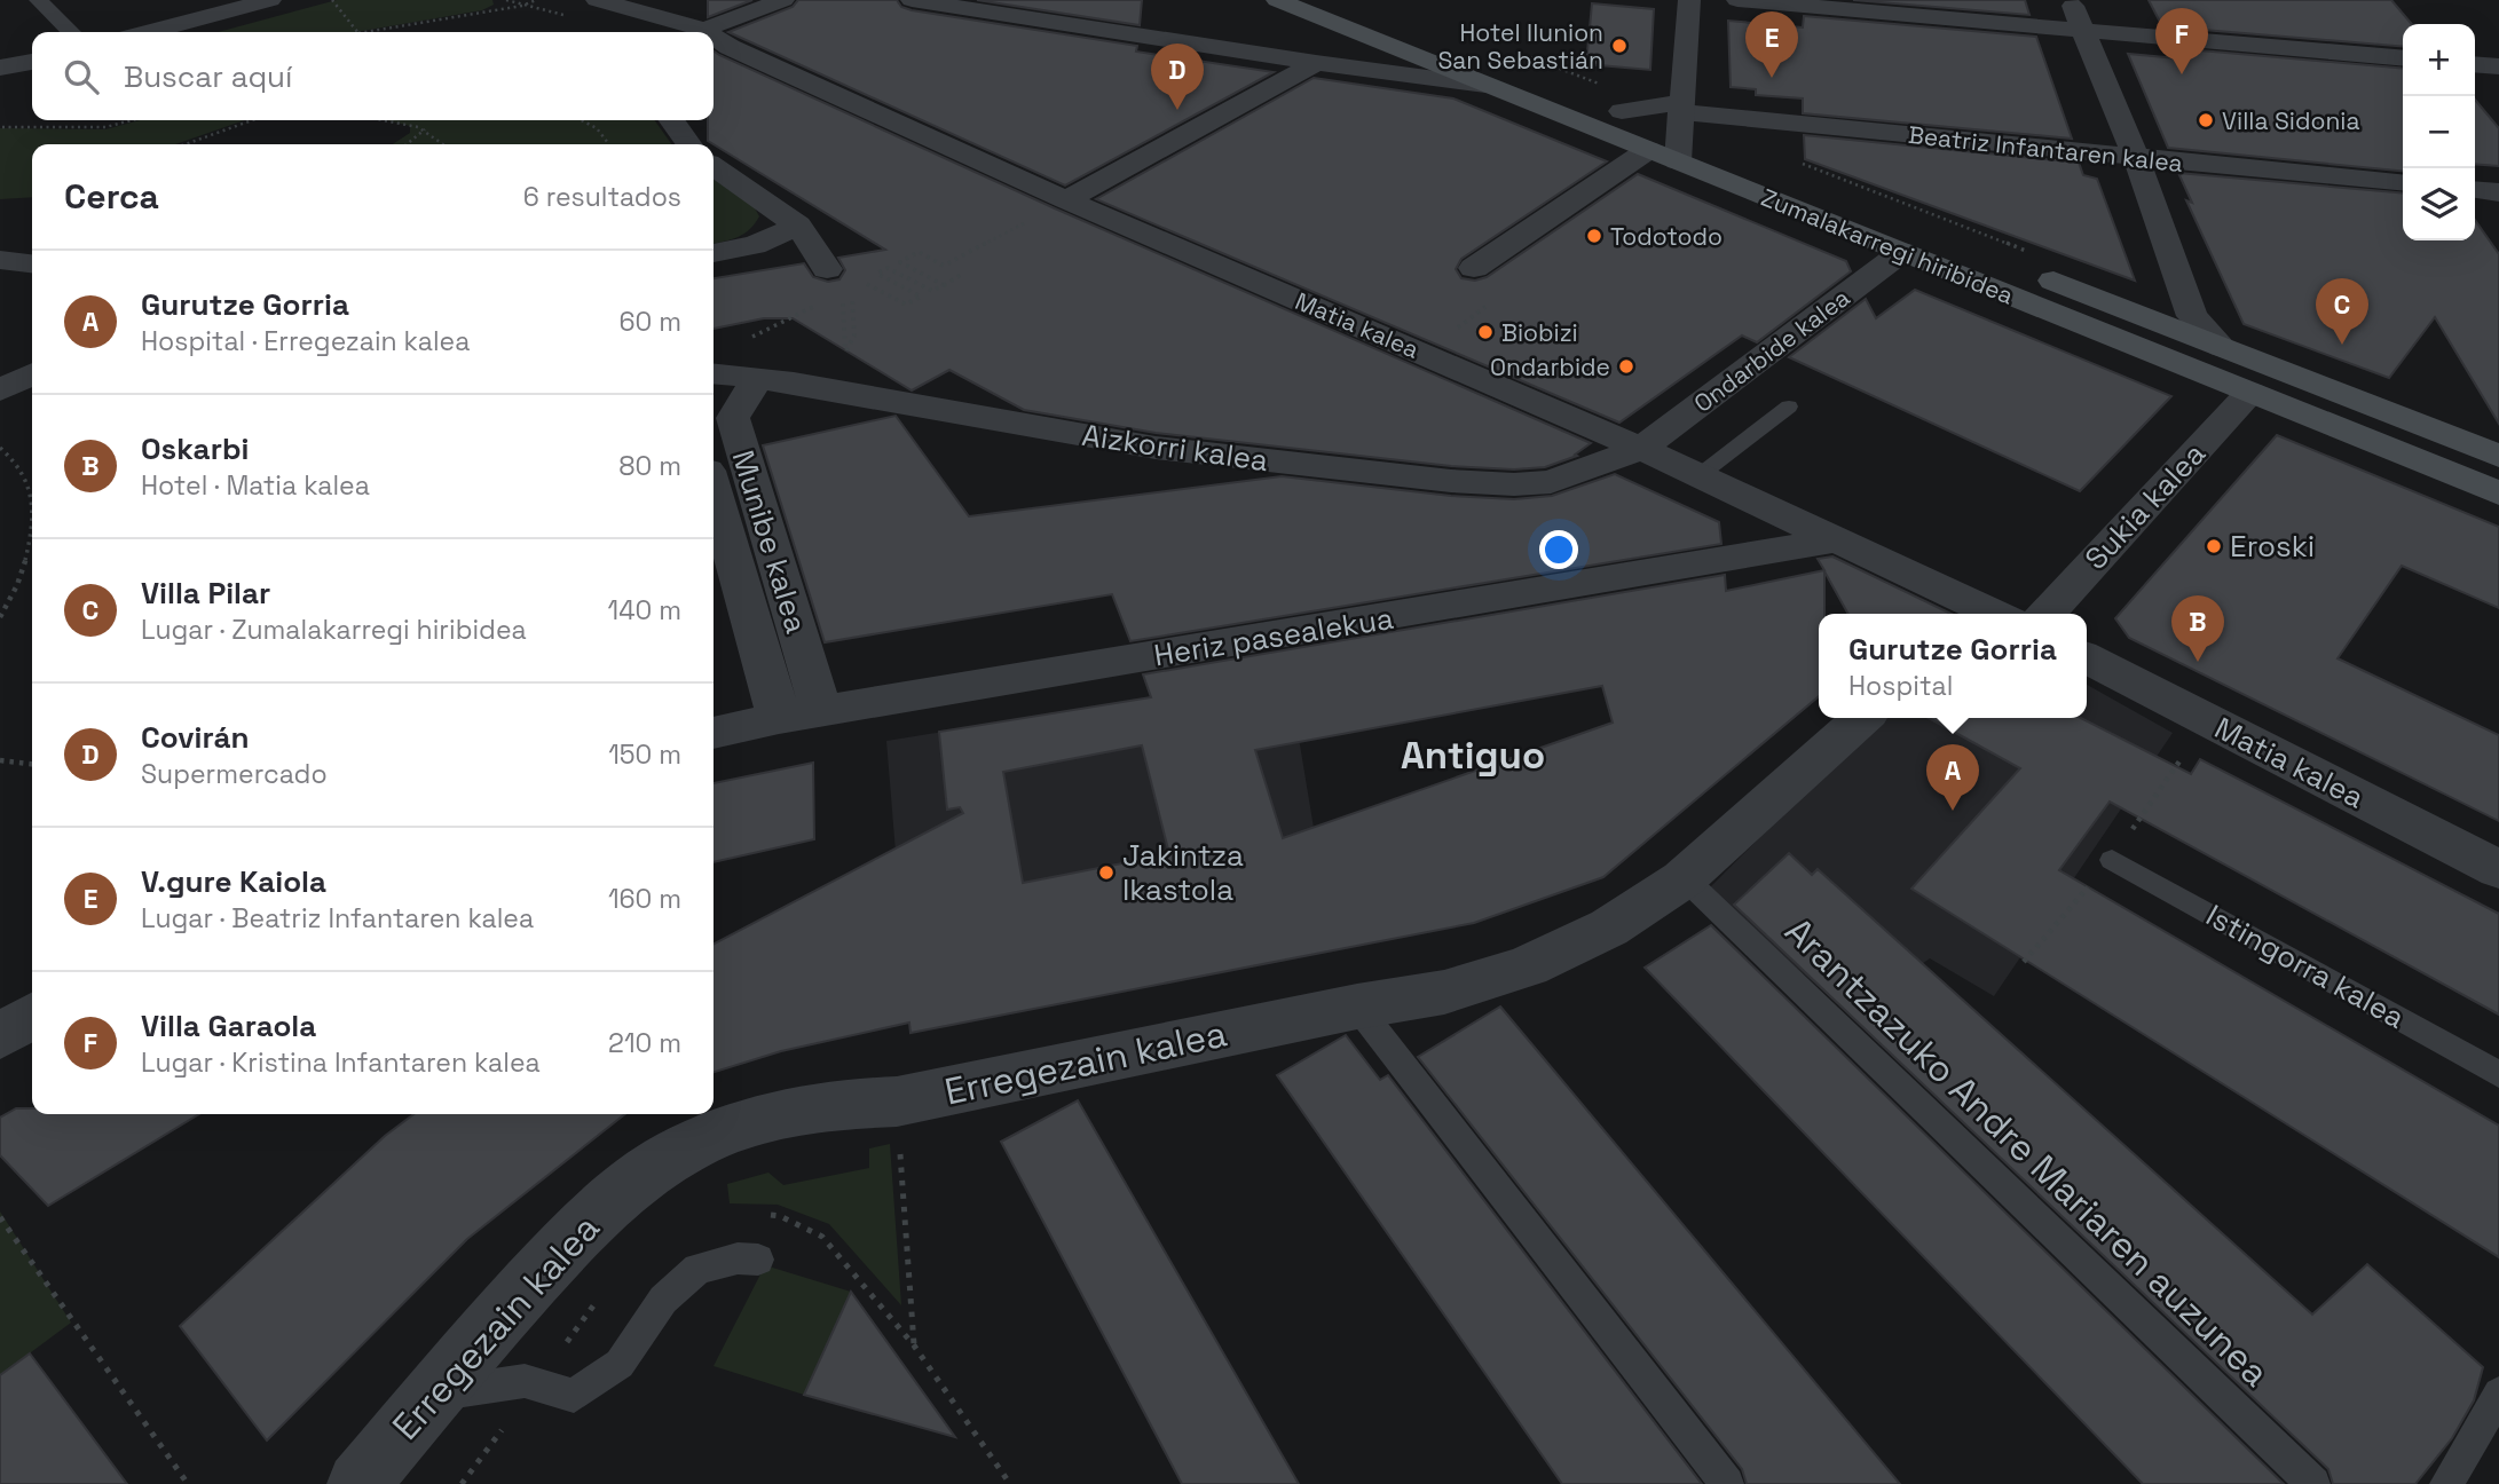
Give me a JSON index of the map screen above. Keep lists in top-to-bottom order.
{
  "streets": {
    "main road": ["Zumalakarregi hiribidea"],
    "street": [
      "Beatriz Infantaren kalea",
      "Matia kalea",
      "Ondarbide kalea",
      "Aizkorri kalea",
      "Sukia kalea",
      "Munibe kalea",
      "Heriz pasealekua",
      "Erregezain kalea"
    ],
    "lane": ["Istingorra kalea", "Arantzazuko Andre Mariaren auzunea"]
  },
  "crossings": [
    ["Beatriz Infantaren kalea", "Zumalakarregi hiribidea"],
    ["Zumalakarregi hiribidea", "Ondarbide kalea"],
    ["Zumalakarregi hiribidea", "Sukia kalea"],
    ["Matia kalea", "Ondarbide kalea"],
    ["Matia kalea", "Aizkorri kalea"],
    ["Matia kalea", "Heriz pasealekua"],
    ["Ondarbide kalea", "Aizkorri kalea"],
    ["Aizkorri kalea", "Munibe kalea"],
    ["Munibe kalea", "Heriz pasealekua"],
    ["Erregezain kalea", "Arantzazuko Andre Mariaren auzunea"]
  ],
  "districts": ["Antiguo"],
  "places": [
    "Hotel Ilunion San Sebastián",
    "Villa Sidonia",
    "Todotodo",
    "Biobizi",
    "Ondarbide",
    "Eroski",
    "Jakintza Ikastola"
  ],
  "page": {
    "pins": [
      "F",
      "E",
      "D",
      "C",
      "B",
      "A"
    ],
    "map_buttons": ["+", "−"],
    "search": "Buscar aquí",
    "heading": ["Cerca", "6 resultados"],
    "list": [
      {
        "mark": "A",
        "name": "Gurutze Gorria",
        "note": "Hospital · Erregezain kalea",
        "value": "60 m"
      },
      {
        "mark": "B",
        "name": "Oskarbi",
        "note": "Hotel · Matia kalea",
        "value": "80 m"
      },
      {
        "mark": "C",
        "name": "Villa Pilar",
        "note": "Lugar · Zumalakarregi hiribidea",
        "value": "140 m"
      },
      {
        "mark": "D",
        "name": "Covirán",
        "note": "Supermercado",
        "value": "150 m"
      },
      {
        "mark": "E",
        "name": "V.gure Kaiola",
        "note": "Lugar · Beatriz Infantaren kalea",
        "value": "160 m"
      },
      {
        "mark": "F",
        "name": "Villa Garaola",
        "note": "Lugar · Kristina Infantaren kalea",
        "value": "210 m"
      }
    ],
    "popup": ["Gurutze Gorria", "Hospital"]
  }
}
